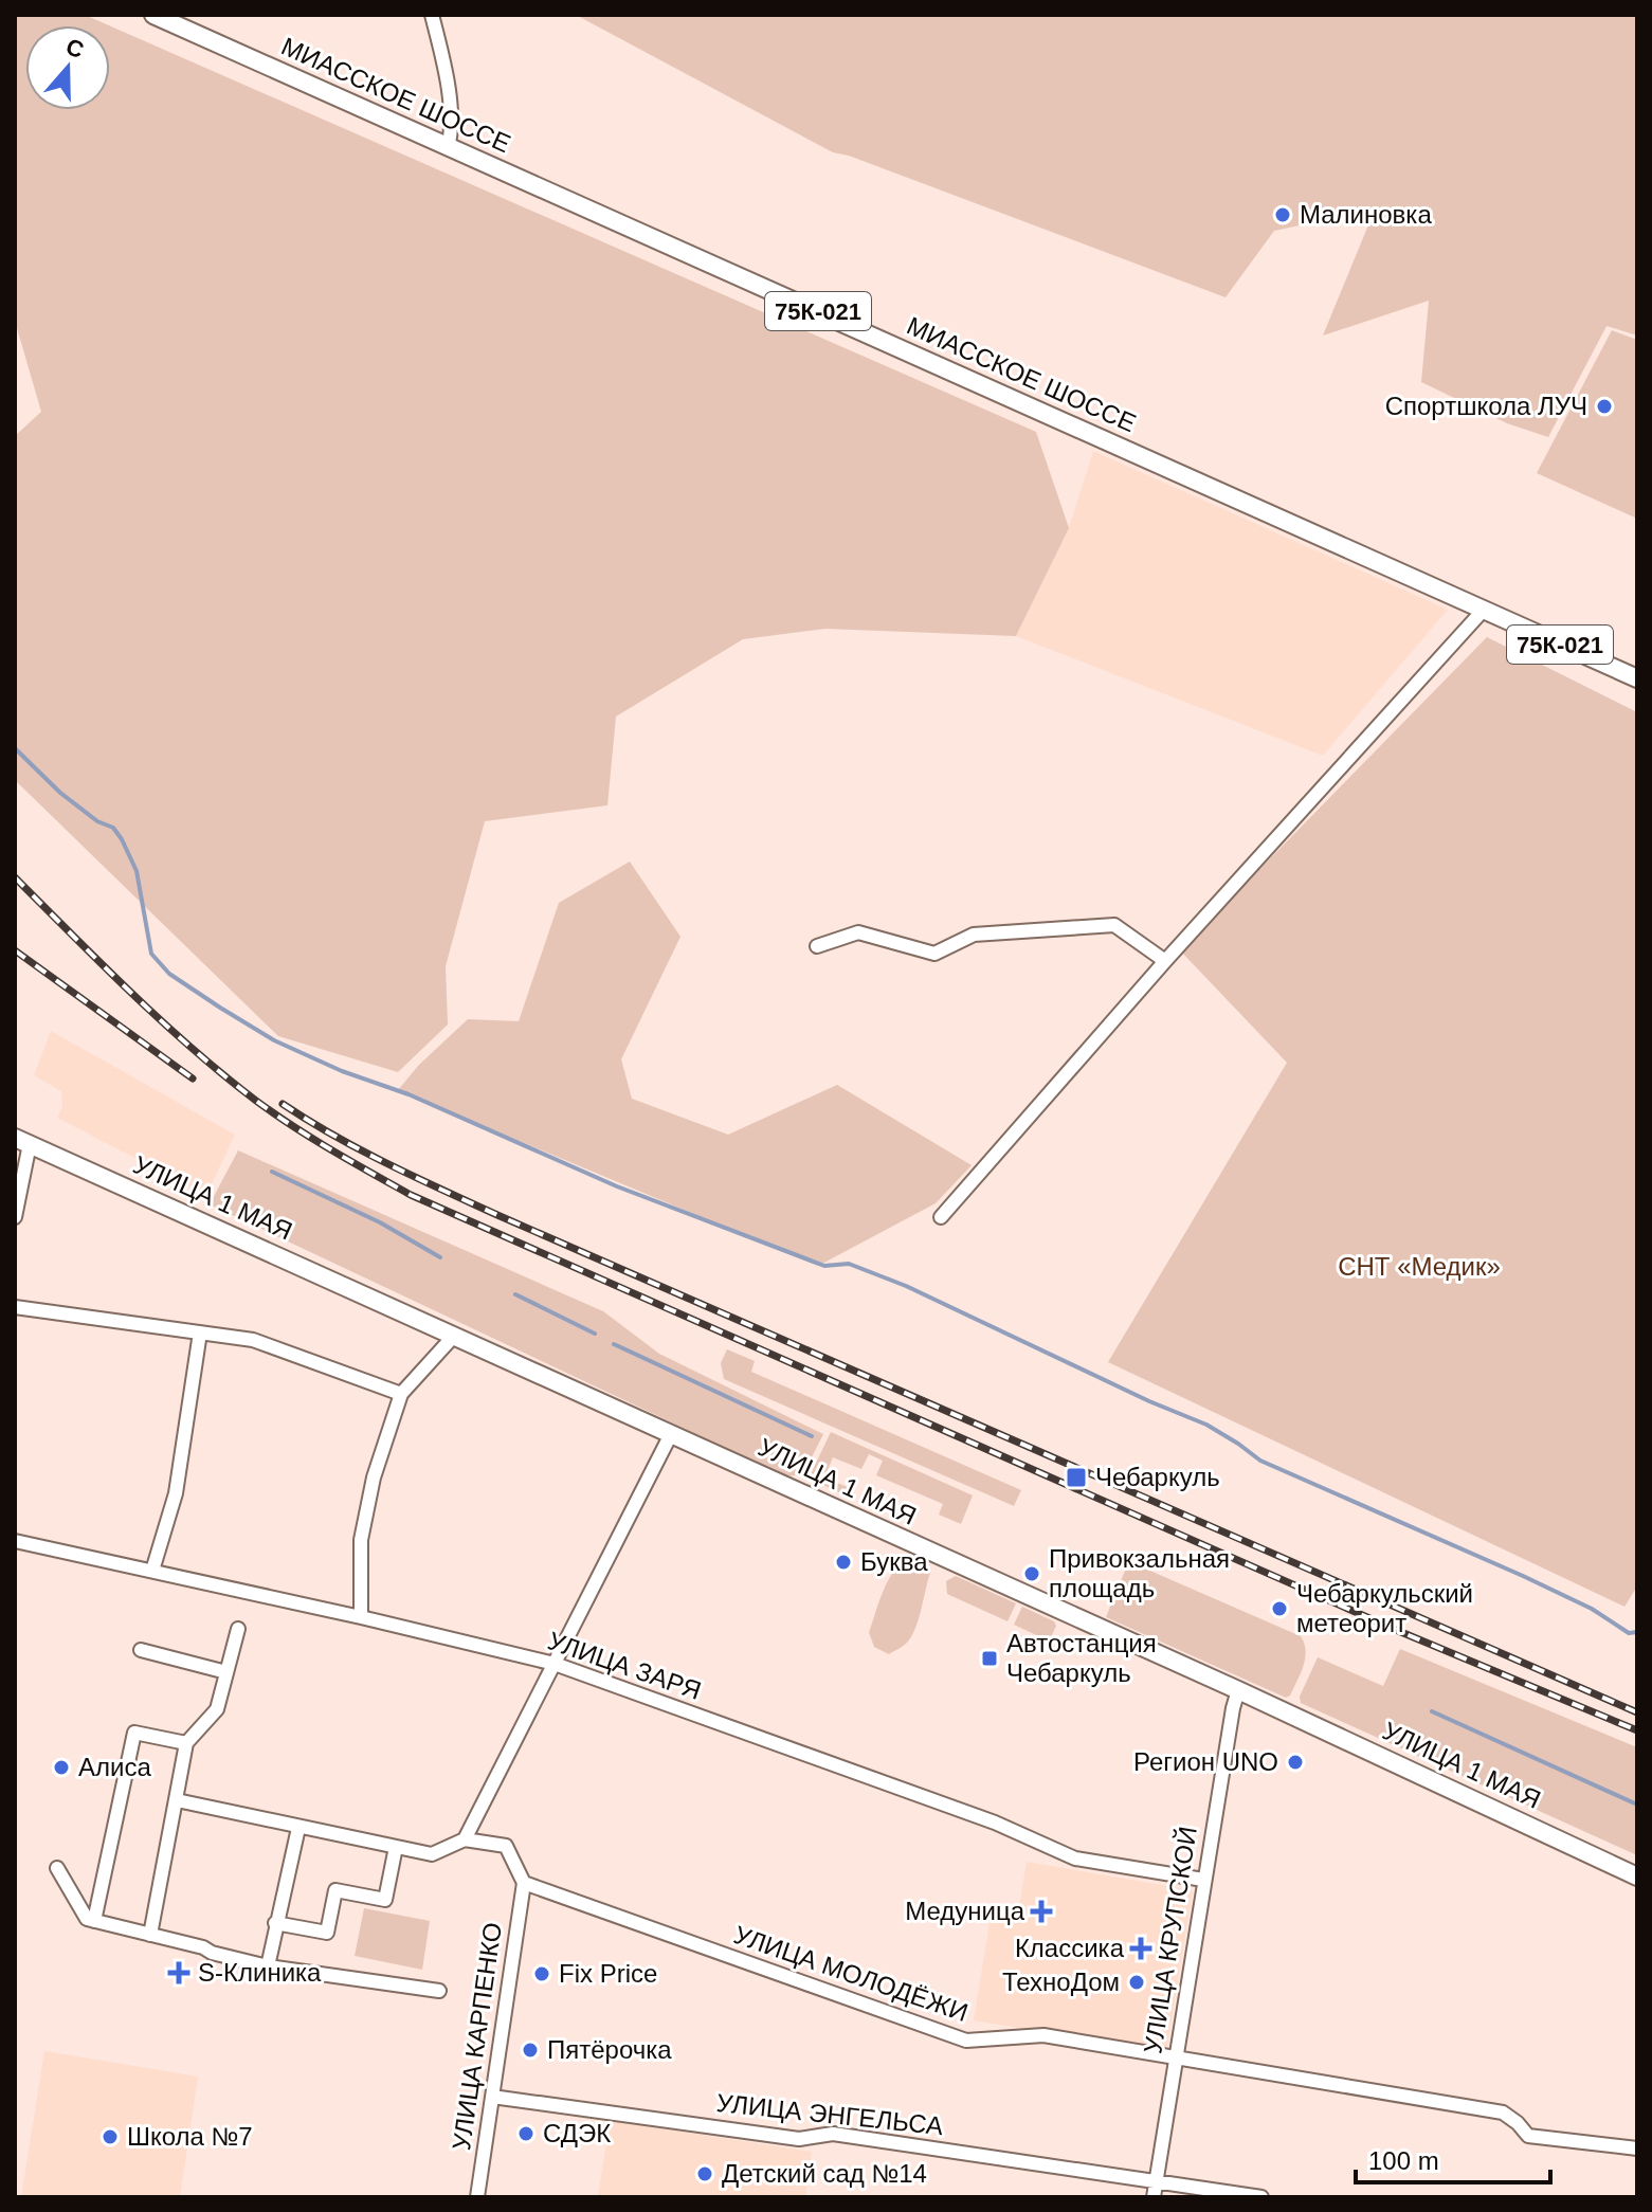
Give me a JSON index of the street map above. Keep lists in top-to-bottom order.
{
  "streets": {
    "main road": ["МИАССКОЕ ШОССЕ", "75К-021", "УЛИЦА 1 МАЯ"],
    "street": [
      "УЛИЦА ЗАРЯ",
      "УЛИЦА КРУПСКОЙ",
      "УЛИЦА МОЛОДЁЖИ",
      "УЛИЦА КАРПЕНКО",
      "УЛИЦА ЭНГЕЛЬСА"
    ]
  },
  "crossings": [
    ["УЛИЦА 1 МАЯ", "УЛИЦА КРУПСКОЙ"],
    ["УЛИЦА ЗАРЯ", "УЛИЦА КРУПСКОЙ"],
    ["УЛИЦА КРУПСКОЙ", "УЛИЦА МОЛОДЁЖИ"],
    ["УЛИЦА КРУПСКОЙ", "УЛИЦА ЭНГЕЛЬСА"],
    ["УЛИЦА МОЛОДЁЖИ", "УЛИЦА КАРПЕНКО"],
    ["УЛИЦА КАРПЕНКО", "УЛИЦА ЭНГЕЛЬСА"]
  ],
  "parks": ["СНТ «Медик»"],
  "places": {
    "other": [
      "Малиновка",
      "Спортшкола ЛУЧ",
      "Буква",
      "Привокзальная площадь",
      "Чебаркульский метеорит",
      "Регион UNO",
      "Алиса",
      "Fix Price",
      "ТехноДом",
      "Пятёрочка",
      "СДЭК",
      "Школа №7",
      "Детский сад №14"
    ],
    "transit": ["Чебаркуль", "Автостанция Чебаркуль"],
    "health": ["Медуница", "Классика", "S-Клиника"]
  },
  "scale_bar": "100 m",
  "north": "top"
}
